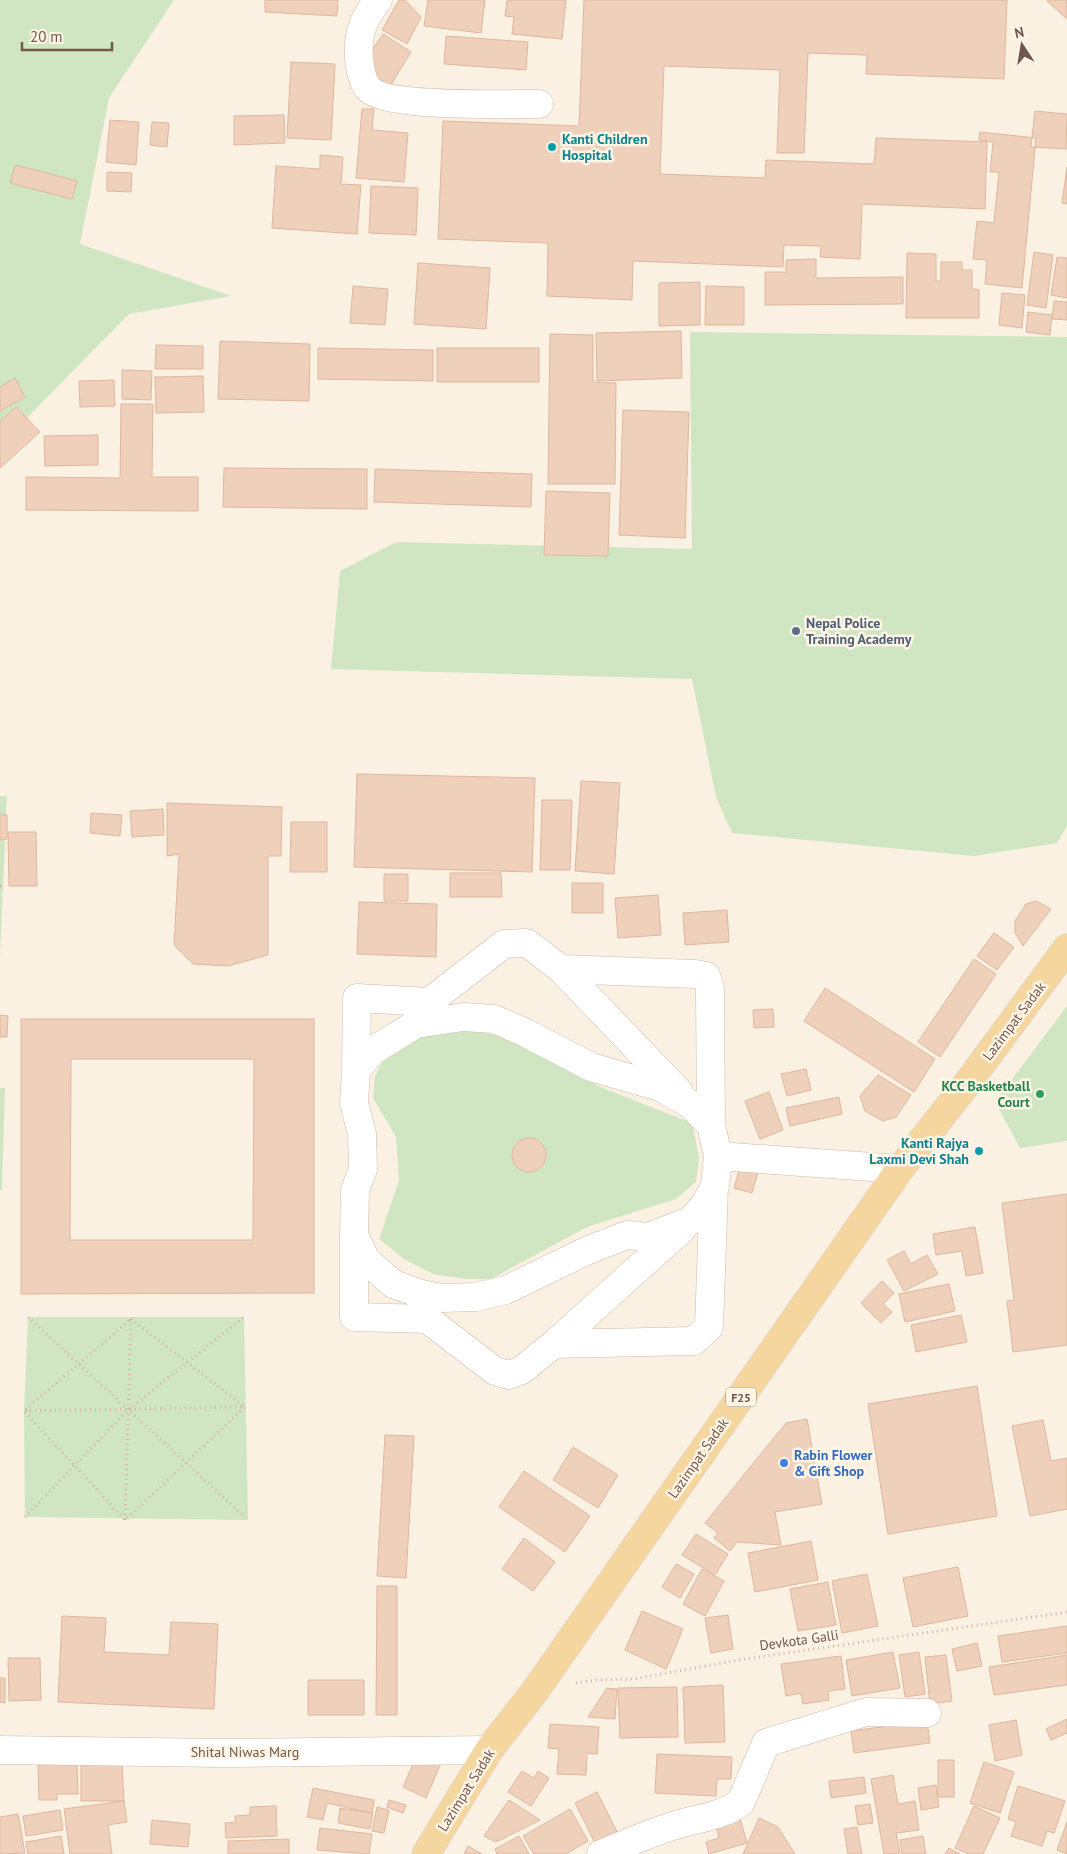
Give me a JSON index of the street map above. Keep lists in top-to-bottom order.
{
  "streets": {
    "main road": ["Lazimpat Sadak", "F25"],
    "street": ["Shital Niwas Marg"],
    "path": ["Devkota Galli"]
  },
  "crossings": [
    ["Lazimpat Sadak", "Devkota Galli"],
    ["Lazimpat Sadak", "Shital Niwas Marg"]
  ],
  "places": [
    "Kanti Children Hospital",
    "Nepal Police Training Academy",
    "KCC Basketball Court",
    "Kanti Rajya Laxmi Devi Shah",
    "Rabin Flower & Gift Shop"
  ],
  "scale_bar": "20 m",
  "north": "top"
}
